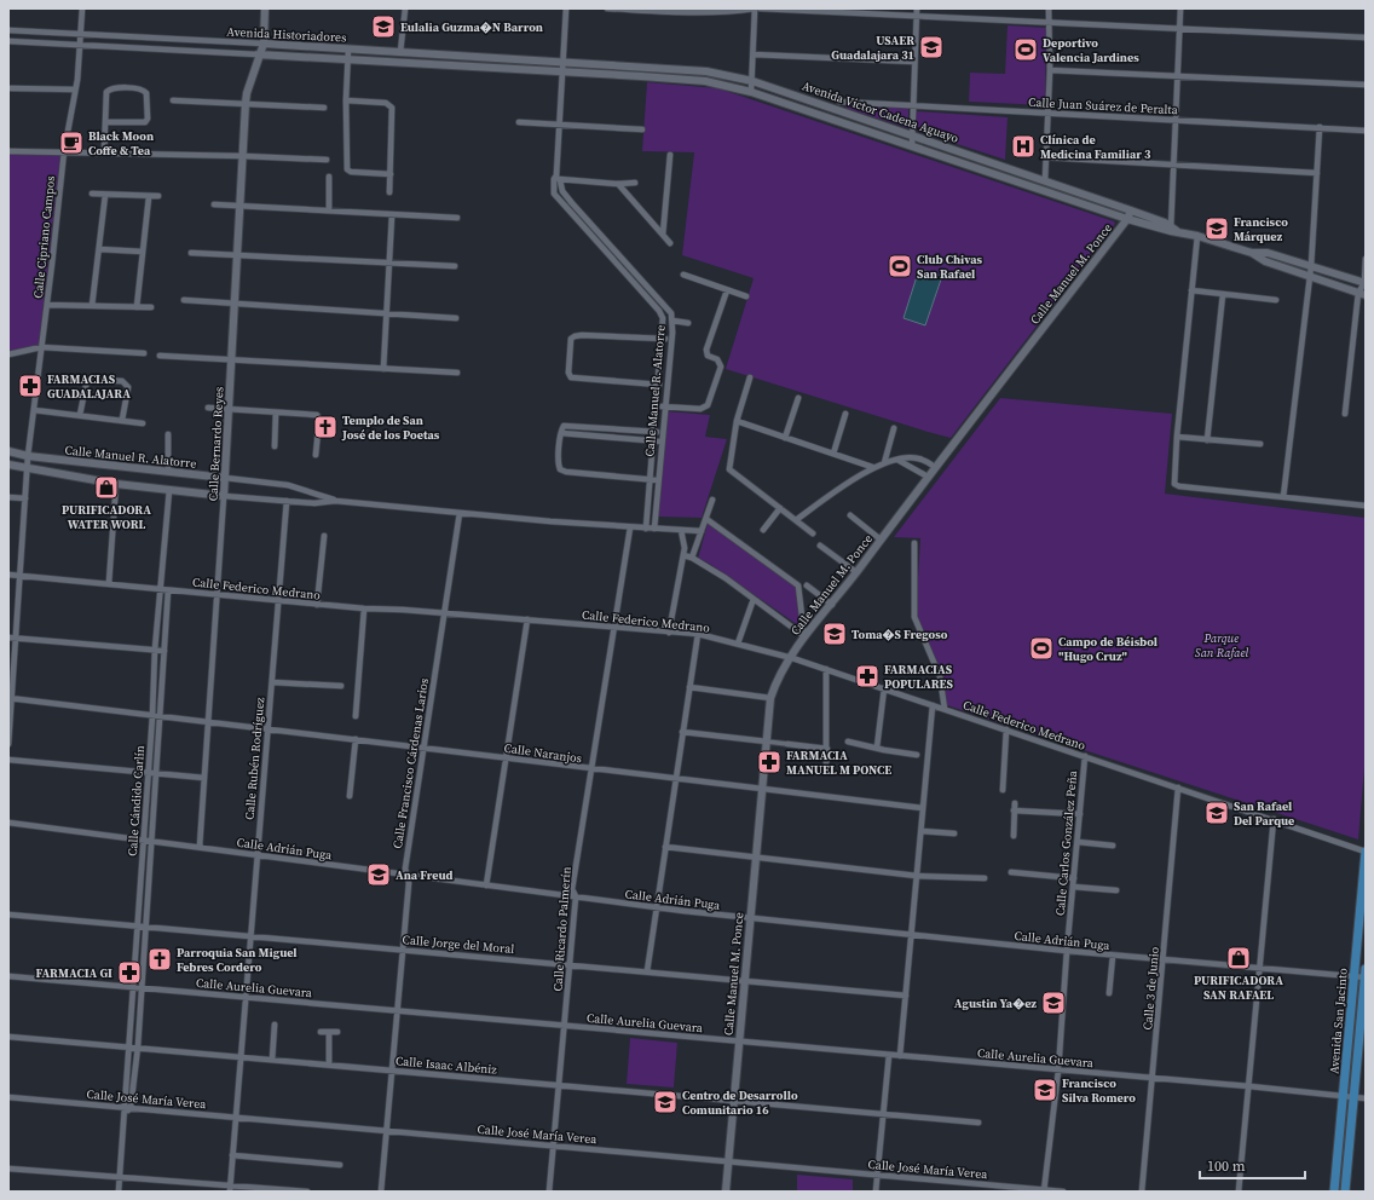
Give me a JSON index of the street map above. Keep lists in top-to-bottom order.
{
  "streets": {
    "main road": ["Avenida San Jacinto"],
    "street": [
      "Avenida Historiadores",
      "Calle Juan Suárez de Peralta",
      "Avenida Víctor Cadena Aguayo",
      "Calle Cipriano Campos",
      "Calle Manuel M. Ponce",
      "Calle Manuel R. Alatorre",
      "Calle Bernardo Reyes",
      "Calle Federico Medrano",
      "Calle Naranjos",
      "Calle Rubén Rodríguez",
      "Calle Francisco Cárdenas Larios",
      "Calle Cándido Carlín",
      "Calle Carlos González Peña",
      "Calle Adrián Puga",
      "Calle Ricardo Palmerín",
      "Calle Jorge del Moral",
      "Calle Aurelia Guevara",
      "Calle 3 de Junio",
      "Calle Isaac Albéniz",
      "Calle José María Verea"
    ]
  },
  "crossings": [
    ["Avenida Historiadores", "Avenida Víctor Cadena Aguayo"],
    ["Avenida Historiadores", "Calle Cipriano Campos"],
    ["Avenida Historiadores", "Calle Bernardo Reyes"],
    ["Avenida Víctor Cadena Aguayo", "Calle Manuel M. Ponce"],
    ["Calle Cipriano Campos", "Calle Manuel R. Alatorre"],
    ["Calle Cipriano Campos", "Calle Federico Medrano"],
    ["Calle Cipriano Campos", "Calle Naranjos"],
    ["Calle Manuel M. Ponce", "Calle Federico Medrano"],
    ["Calle Manuel M. Ponce", "Calle Naranjos"],
    ["Calle Manuel M. Ponce", "Calle Adrián Puga"],
    ["Calle Manuel M. Ponce", "Calle Jorge del Moral"],
    ["Calle Manuel M. Ponce", "Calle Aurelia Guevara"],
    ["Calle Manuel M. Ponce", "Calle Isaac Albéniz"],
    ["Calle Manuel M. Ponce", "Calle José María Verea"],
    ["Calle Manuel R. Alatorre", "Calle Bernardo Reyes"],
    ["Calle Manuel R. Alatorre", "Calle Rubén Rodríguez"],
    ["Calle Manuel R. Alatorre", "Calle Francisco Cárdenas Larios"],
    ["Calle Manuel R. Alatorre", "Calle Cándido Carlín"],
    ["Calle Manuel R. Alatorre", "Calle Ricardo Palmerín"],
    ["Calle Bernardo Reyes", "Calle Federico Medrano"],
    ["Calle Bernardo Reyes", "Calle Naranjos"],
    ["Calle Bernardo Reyes", "Calle Adrián Puga"],
    ["Calle Federico Medrano", "Calle Rubén Rodríguez"],
    ["Calle Federico Medrano", "Calle Francisco Cárdenas Larios"],
    ["Calle Federico Medrano", "Calle Cándido Carlín"],
    ["Calle Federico Medrano", "Calle Carlos González Peña"],
    ["Calle Federico Medrano", "Calle Ricardo Palmerín"],
    ["Calle Federico Medrano", "Calle 3 de Junio"],
    ["Calle Federico Medrano", "Avenida San Jacinto"],
    ["Calle Naranjos", "Calle Rubén Rodríguez"],
    ["Calle Naranjos", "Calle Francisco Cárdenas Larios"],
    ["Calle Naranjos", "Calle Cándido Carlín"],
    ["Calle Naranjos", "Calle Ricardo Palmerín"],
    ["Calle Rubén Rodríguez", "Calle Adrián Puga"],
    ["Calle Rubén Rodríguez", "Calle Jorge del Moral"],
    ["Calle Rubén Rodríguez", "Calle Aurelia Guevara"],
    ["Calle Rubén Rodríguez", "Calle Isaac Albéniz"],
    ["Calle Rubén Rodríguez", "Calle José María Verea"],
    ["Calle Francisco Cárdenas Larios", "Calle Adrián Puga"],
    ["Calle Francisco Cárdenas Larios", "Calle Jorge del Moral"],
    ["Calle Francisco Cárdenas Larios", "Calle Aurelia Guevara"],
    ["Calle Francisco Cárdenas Larios", "Calle Isaac Albéniz"],
    ["Calle Francisco Cárdenas Larios", "Calle José María Verea"],
    ["Calle Cándido Carlín", "Calle Adrián Puga"],
    ["Calle Cándido Carlín", "Calle Jorge del Moral"],
    ["Calle Cándido Carlín", "Calle Aurelia Guevara"],
    ["Calle Cándido Carlín", "Calle Isaac Albéniz"],
    ["Calle Cándido Carlín", "Calle José María Verea"],
    ["Calle Carlos González Peña", "Calle Adrián Puga"],
    ["Calle Carlos González Peña", "Calle Aurelia Guevara"],
    ["Calle Carlos González Peña", "Calle José María Verea"],
    ["Calle Adrián Puga", "Calle Ricardo Palmerín"],
    ["Calle Adrián Puga", "Calle 3 de Junio"],
    ["Calle Adrián Puga", "Avenida San Jacinto"],
    ["Calle Ricardo Palmerín", "Calle Jorge del Moral"],
    ["Calle Ricardo Palmerín", "Calle Aurelia Guevara"],
    ["Calle Ricardo Palmerín", "Calle Isaac Albéniz"],
    ["Calle Ricardo Palmerín", "Calle José María Verea"],
    ["Calle Aurelia Guevara", "Calle 3 de Junio"],
    ["Calle Aurelia Guevara", "Avenida San Jacinto"]
  ],
  "parks": ["Parque San Rafael"],
  "places": {
    "school or university": [
      "Eulalia Guzma�N Barron",
      "USAER Guadalajara 31",
      "Francisco Márquez",
      "Toma�S Fregoso",
      "San Rafael Del Parque",
      "Ana Freud",
      "Agustin Ya�ez",
      "Francisco Silva Romero",
      "Centro de Desarrollo Comunitario 16"
    ],
    "sports": ["Deportivo Valencia Jardines", "Club Chivas San Rafael", "Campo de Béisbol \"Hugo Cruz\""],
    "cafe": ["Black Moon Coffe & Tea"],
    "hospital": ["Clínica de Medicina Familiar 3"],
    "pharmacy": [
      "FARMACIAS GUADALAJARA",
      "FARMACIAS POPULARES",
      "FARMACIA MANUEL M PONCE",
      "FARMACIA GI"
    ],
    "church": ["Templo de San José de los Poetas", "Parroquia San Miguel Febres Cordero"],
    "shop": ["PURIFICADORA WATER WORL", "PURIFICADORA SAN RAFAEL"]
  },
  "scale_bar": "100 m"
}
